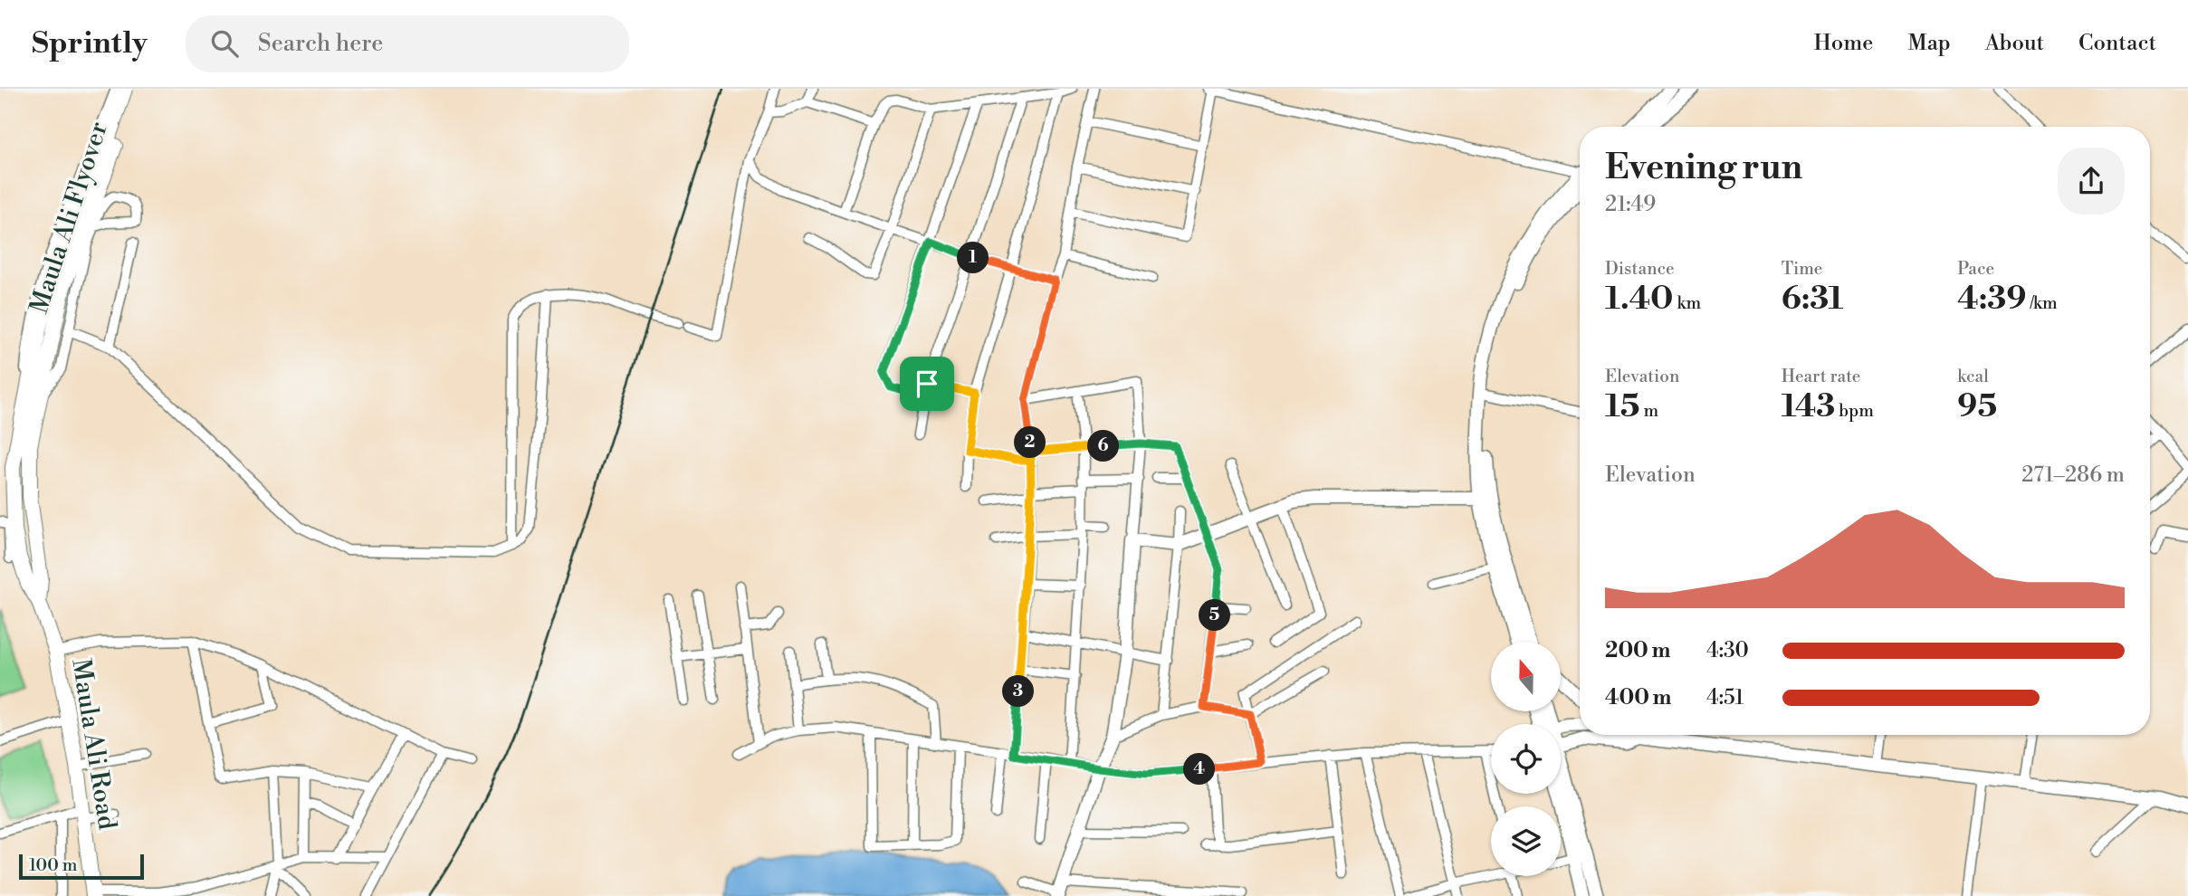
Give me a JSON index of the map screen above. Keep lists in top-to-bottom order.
{
  "streets": {
    "main road": ["Maula Ali Flyover", "Maula Ali Road"]
  },
  "crossings": [
    ["Maula Ali Flyover", "Maula Ali Road"]
  ],
  "scale_bar": "100 m",
  "north": "top",
  "page": {
    "header": "Sprintly",
    "search": "Search here",
    "nav": [
      "Home",
      "Map",
      "About",
      "Contact"
    ],
    "heading": ["Evening run", "21:49"],
    "stats": [
      ["Distance", "1.40 km"],
      ["Time", "6:31"],
      ["Pace", "4:39 /km"],
      ["Elevation", "15 m"],
      ["Heart rate", "143 bpm"],
      ["kcal", "95"]
    ],
    "pins": [
      "1",
      "2",
      "6",
      "5",
      "3",
      "4"
    ],
    "chart": ["Elevation", "271–286 m"],
    "list": [
      {
        "name": "200 m",
        "note": "4:30"
      },
      {
        "name": "400 m",
        "note": "4:51"
      }
    ],
    "scale": "100 m"
  }
}
